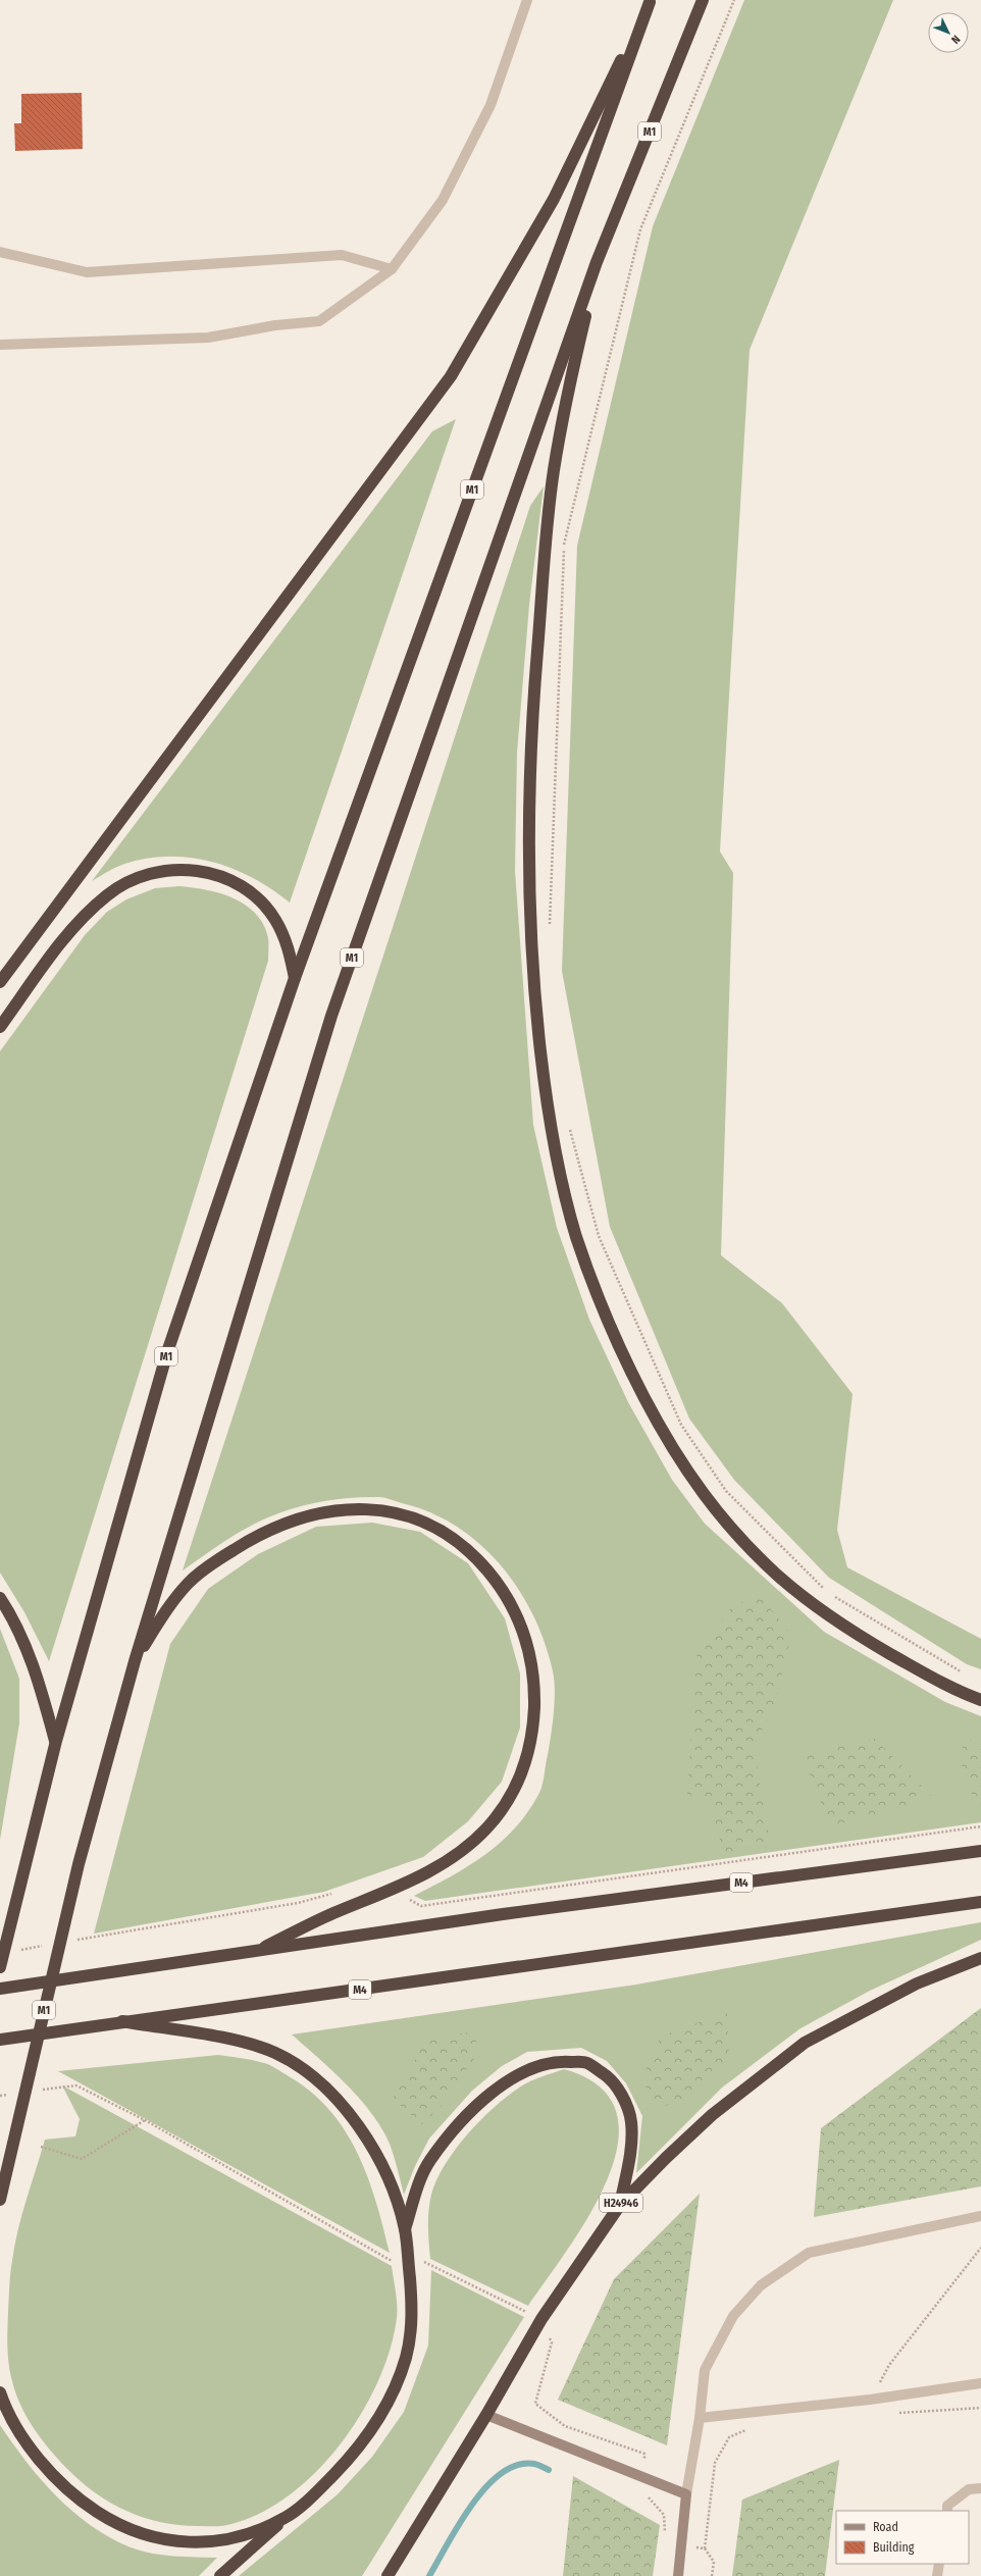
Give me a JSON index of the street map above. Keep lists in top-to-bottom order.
{
  "streets": {
    "highway": ["М1", "М4", "Н24946"]
  },
  "legend": ["Road", "Building"],
  "north": "bottom right"
}
